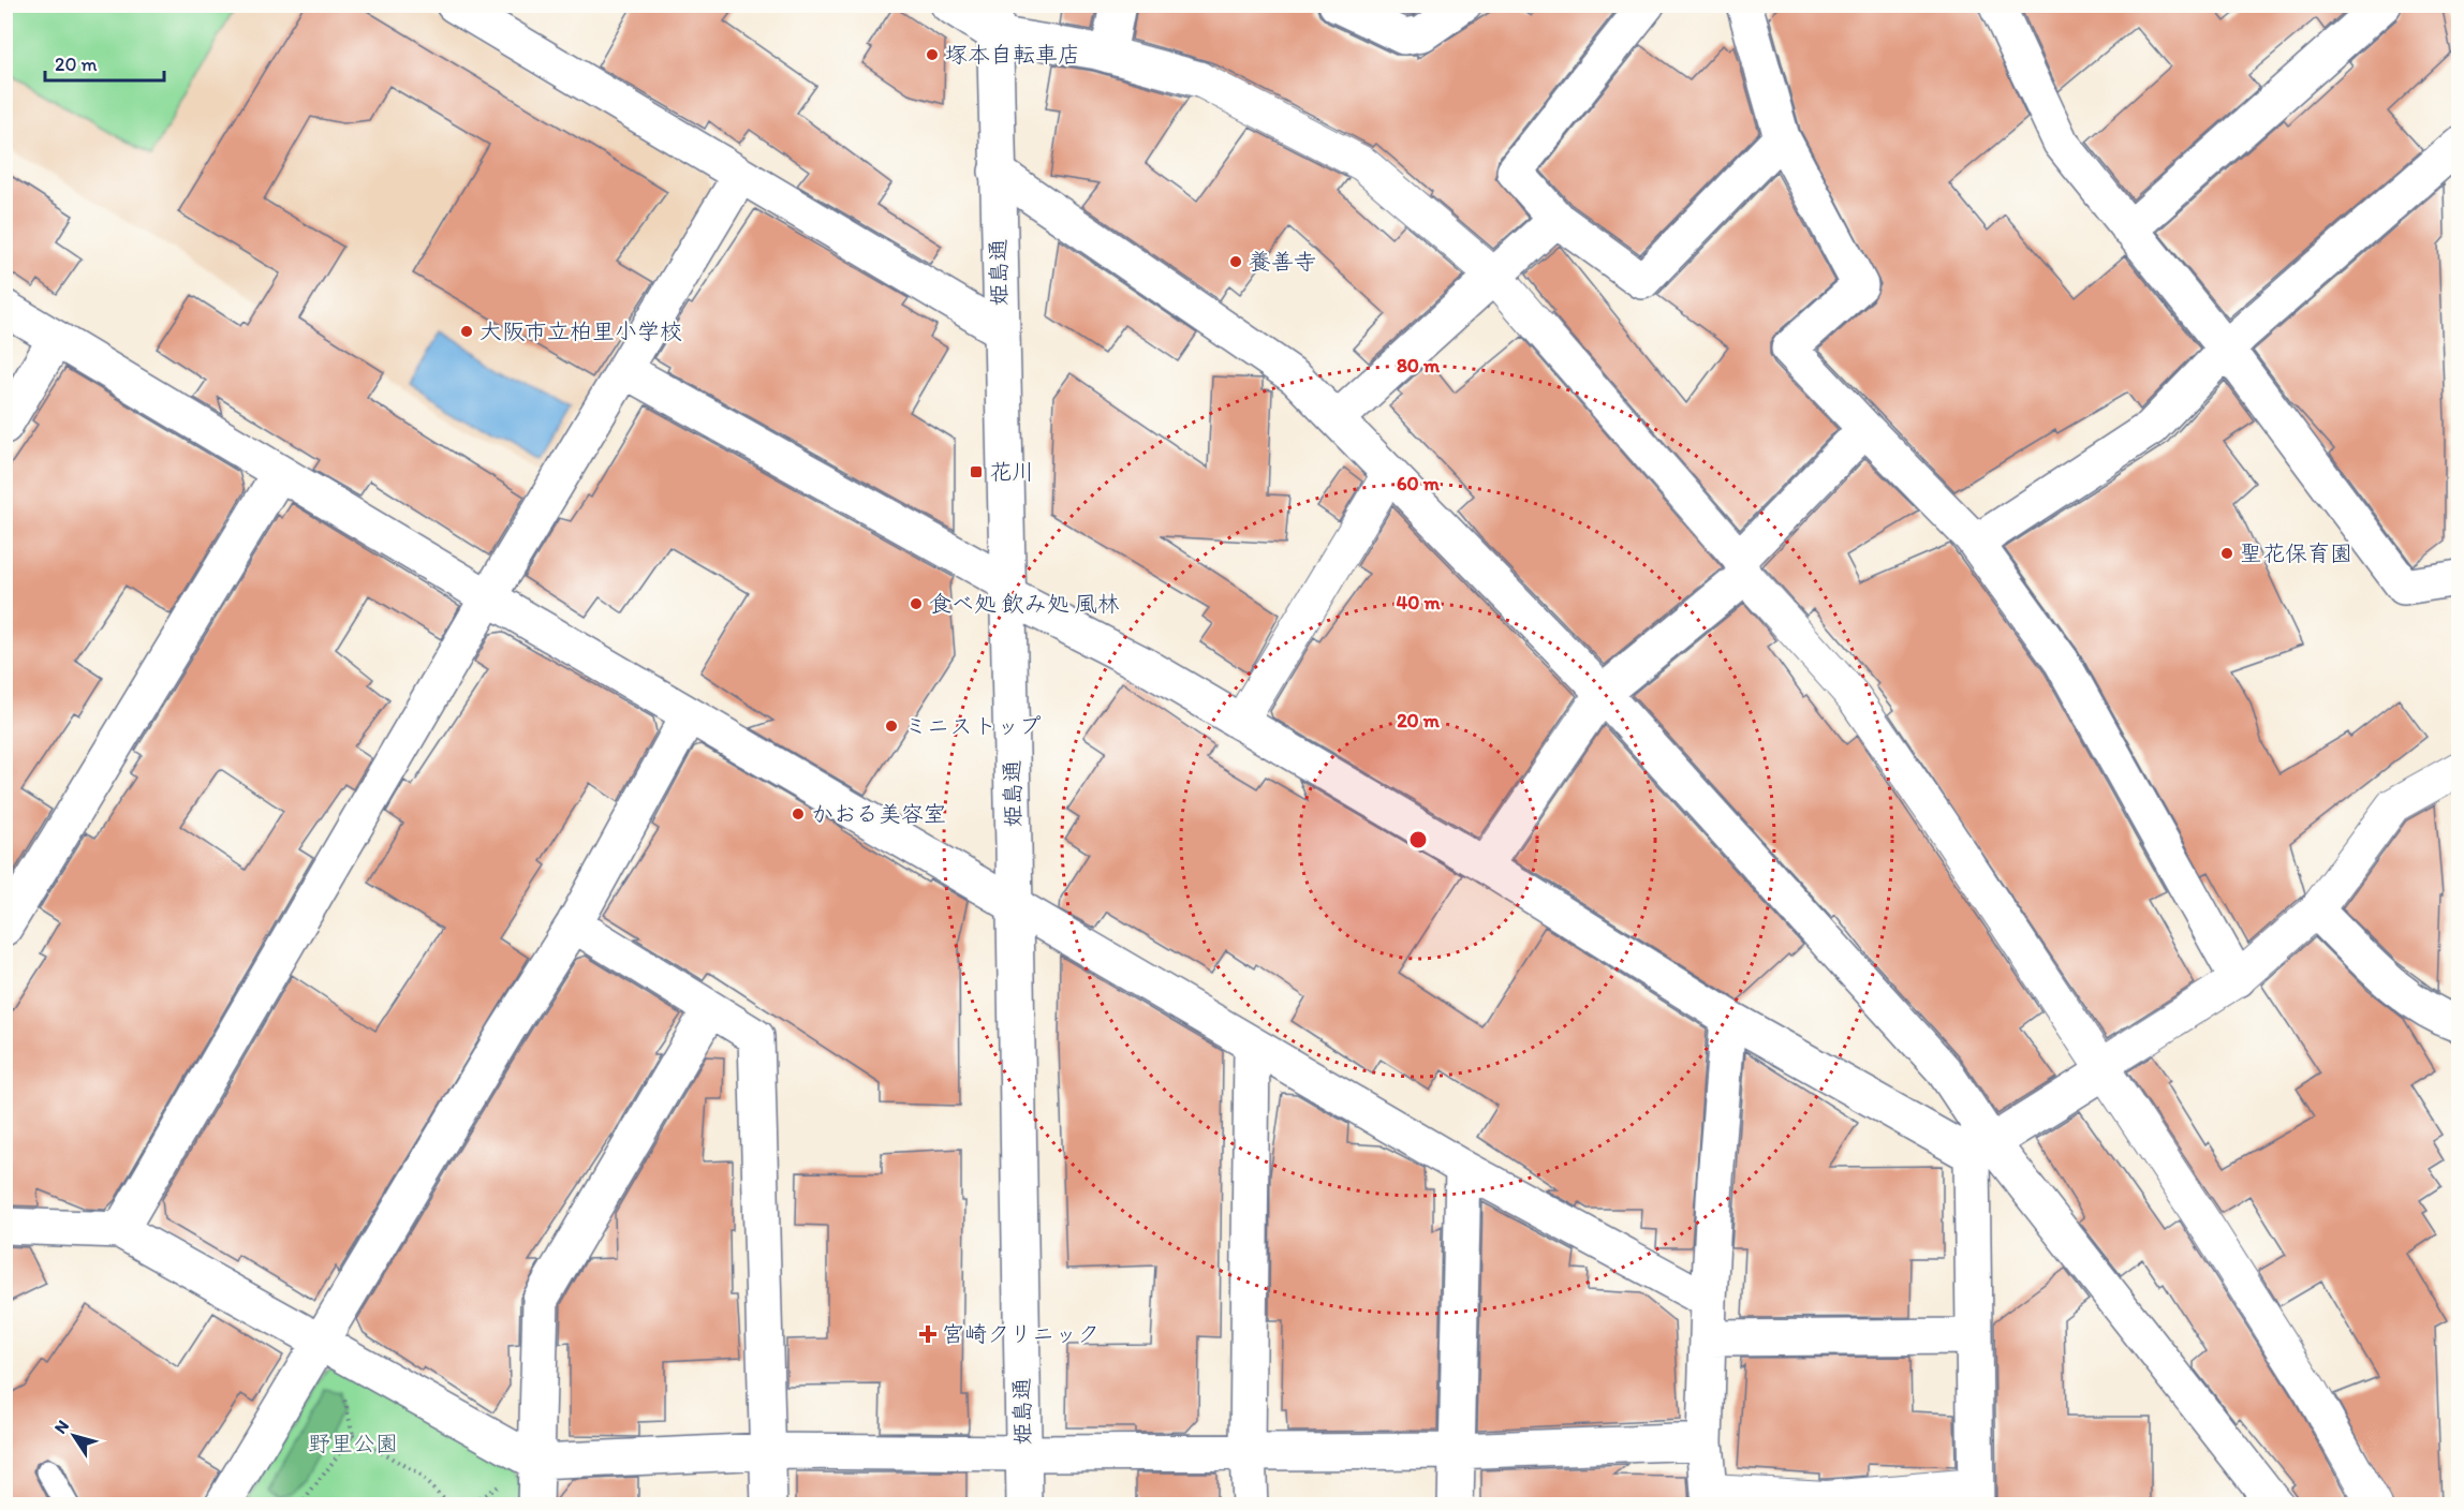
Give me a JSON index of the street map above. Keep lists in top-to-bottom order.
{
  "streets": {
    "street": ["姫島通"]
  },
  "parks": ["野里公園"],
  "places": {
    "other": [
      "塚本自転車店",
      "養善寺",
      "大阪市立柏里小学校",
      "聖花保育園",
      "食べ処 飲み処 風林",
      "ミニストップ",
      "かおる美容室"
    ],
    "transit": ["花川"],
    "health": ["宮崎クリニック"]
  },
  "scale_bar": "20 m",
  "north": "top left",
  "rings": [
    "80 m",
    "60 m",
    "40 m",
    "20 m"
  ]
}
